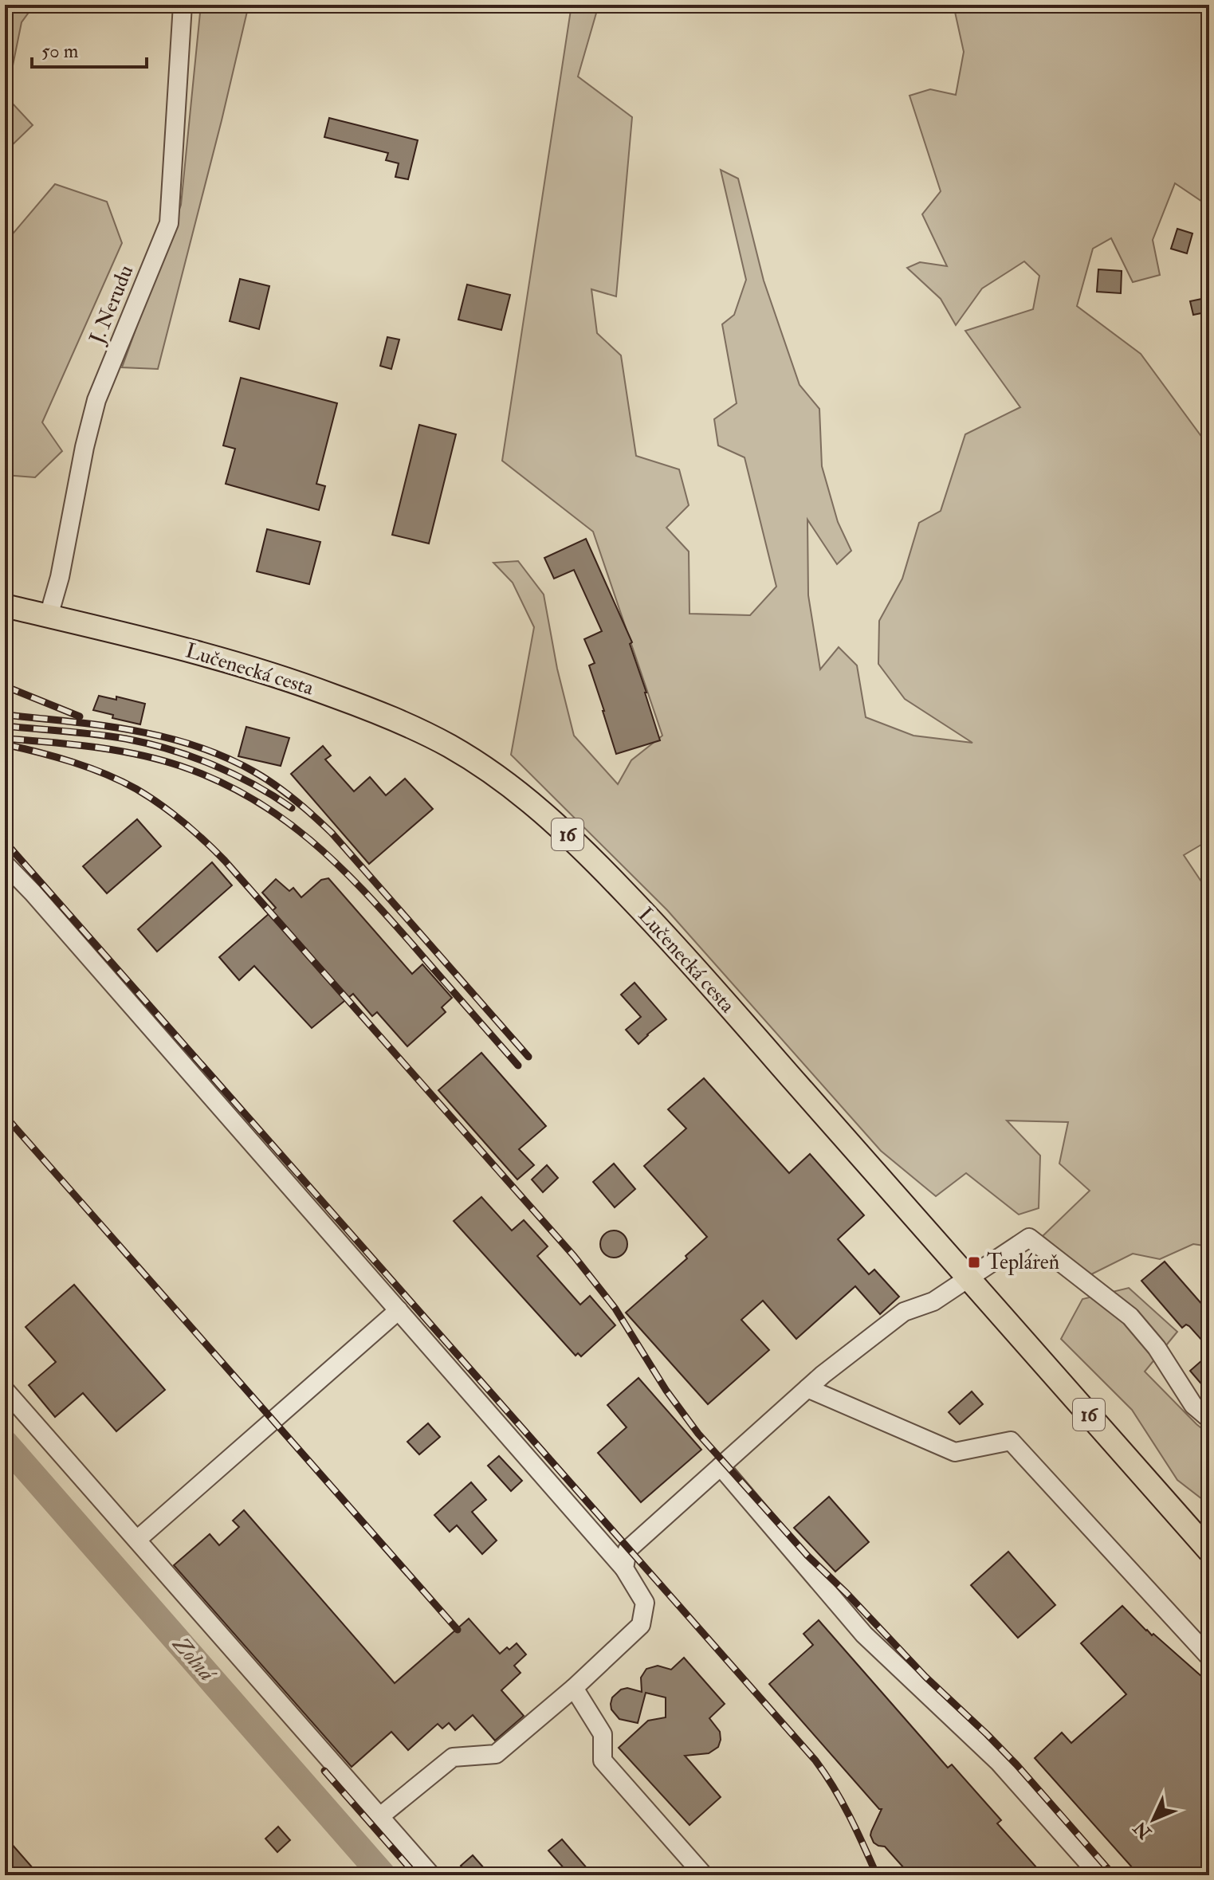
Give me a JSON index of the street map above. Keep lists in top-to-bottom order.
{
  "streets": {
    "main road": ["Lučenecká cesta", "16"],
    "street": ["J. Nerudu"]
  },
  "crossings": [
    ["J. Nerudu", "Lučenecká cesta"]
  ],
  "water": ["Zolná"],
  "places": {
    "transit": ["Tepláreň"]
  },
  "scale_bar": "50 m",
  "north": "bottom left"
}
